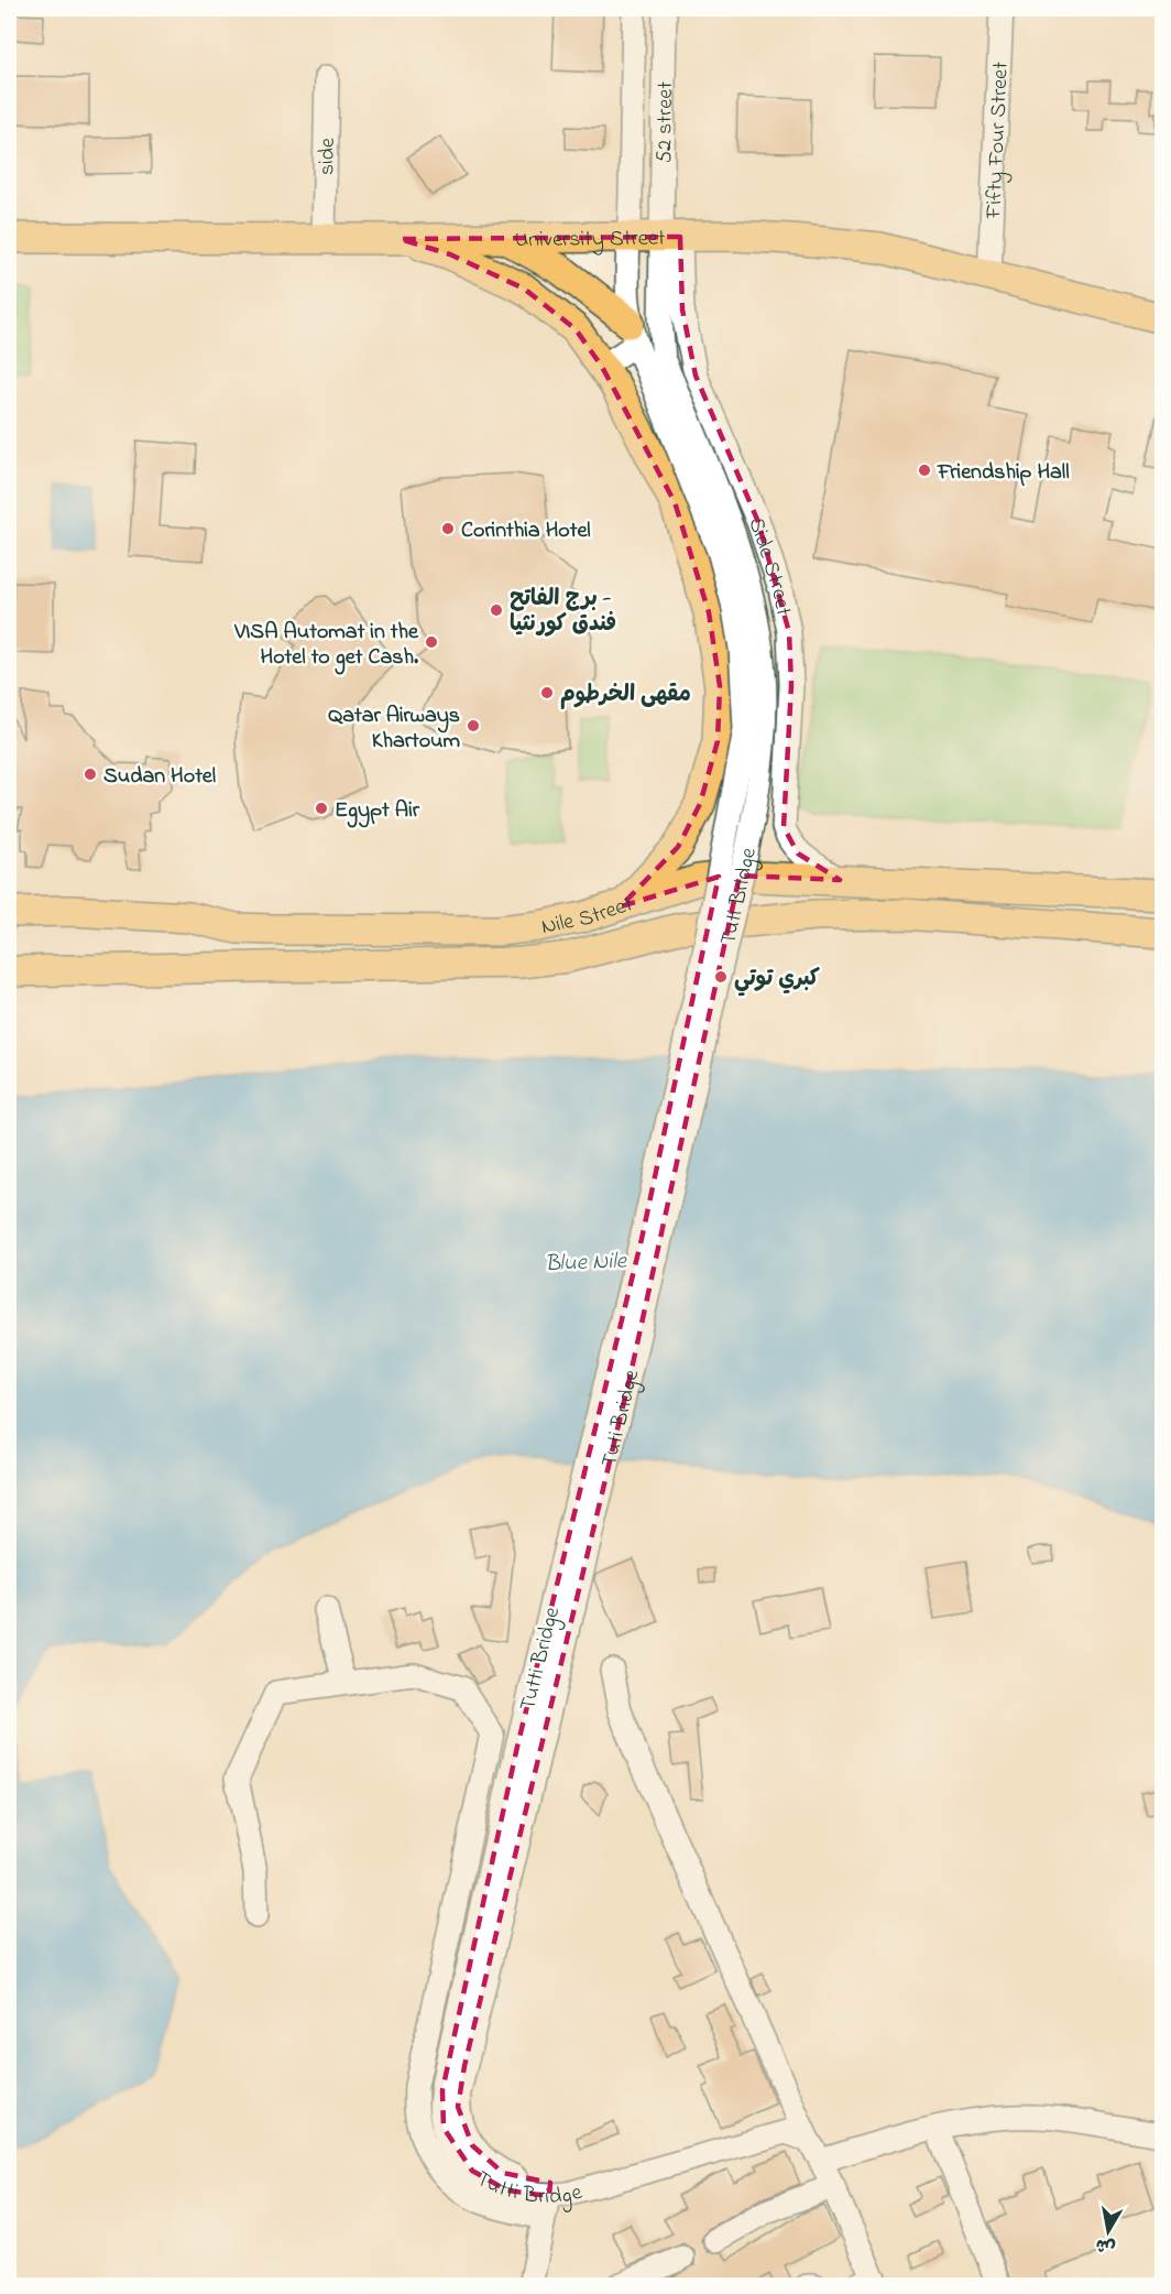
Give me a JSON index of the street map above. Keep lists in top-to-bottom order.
{
  "streets": {
    "main road": ["University Street", "Nile Street"],
    "street": [
      "52 street",
      "Fifty Four Street",
      "side",
      "Side Street",
      "Tuti Bridge",
      "Tutti Bridge"
    ]
  },
  "crossings": [
    ["52 street", "University Street"],
    ["52 street", "Side Street"],
    ["52 street", "Tuti Bridge"],
    ["Fifty Four Street", "University Street"],
    ["side", "University Street"],
    ["University Street", "Side Street"],
    ["Side Street", "Nile Street"],
    ["Tuti Bridge", "Tutti Bridge"]
  ],
  "water": ["Blue Nile"],
  "places": [
    "Friendship Hall",
    "Corinthia Hotel",
    "برج الفاتح - فندق كورنثيا",
    "VISA Automat in the Hotel to get Cash.",
    "مقهى الخرطوم",
    "Qatar Airways Khartoum",
    "Sudan Hotel",
    "Egypt Air",
    "كبري توتي"
  ],
  "north": "bottom"
}
